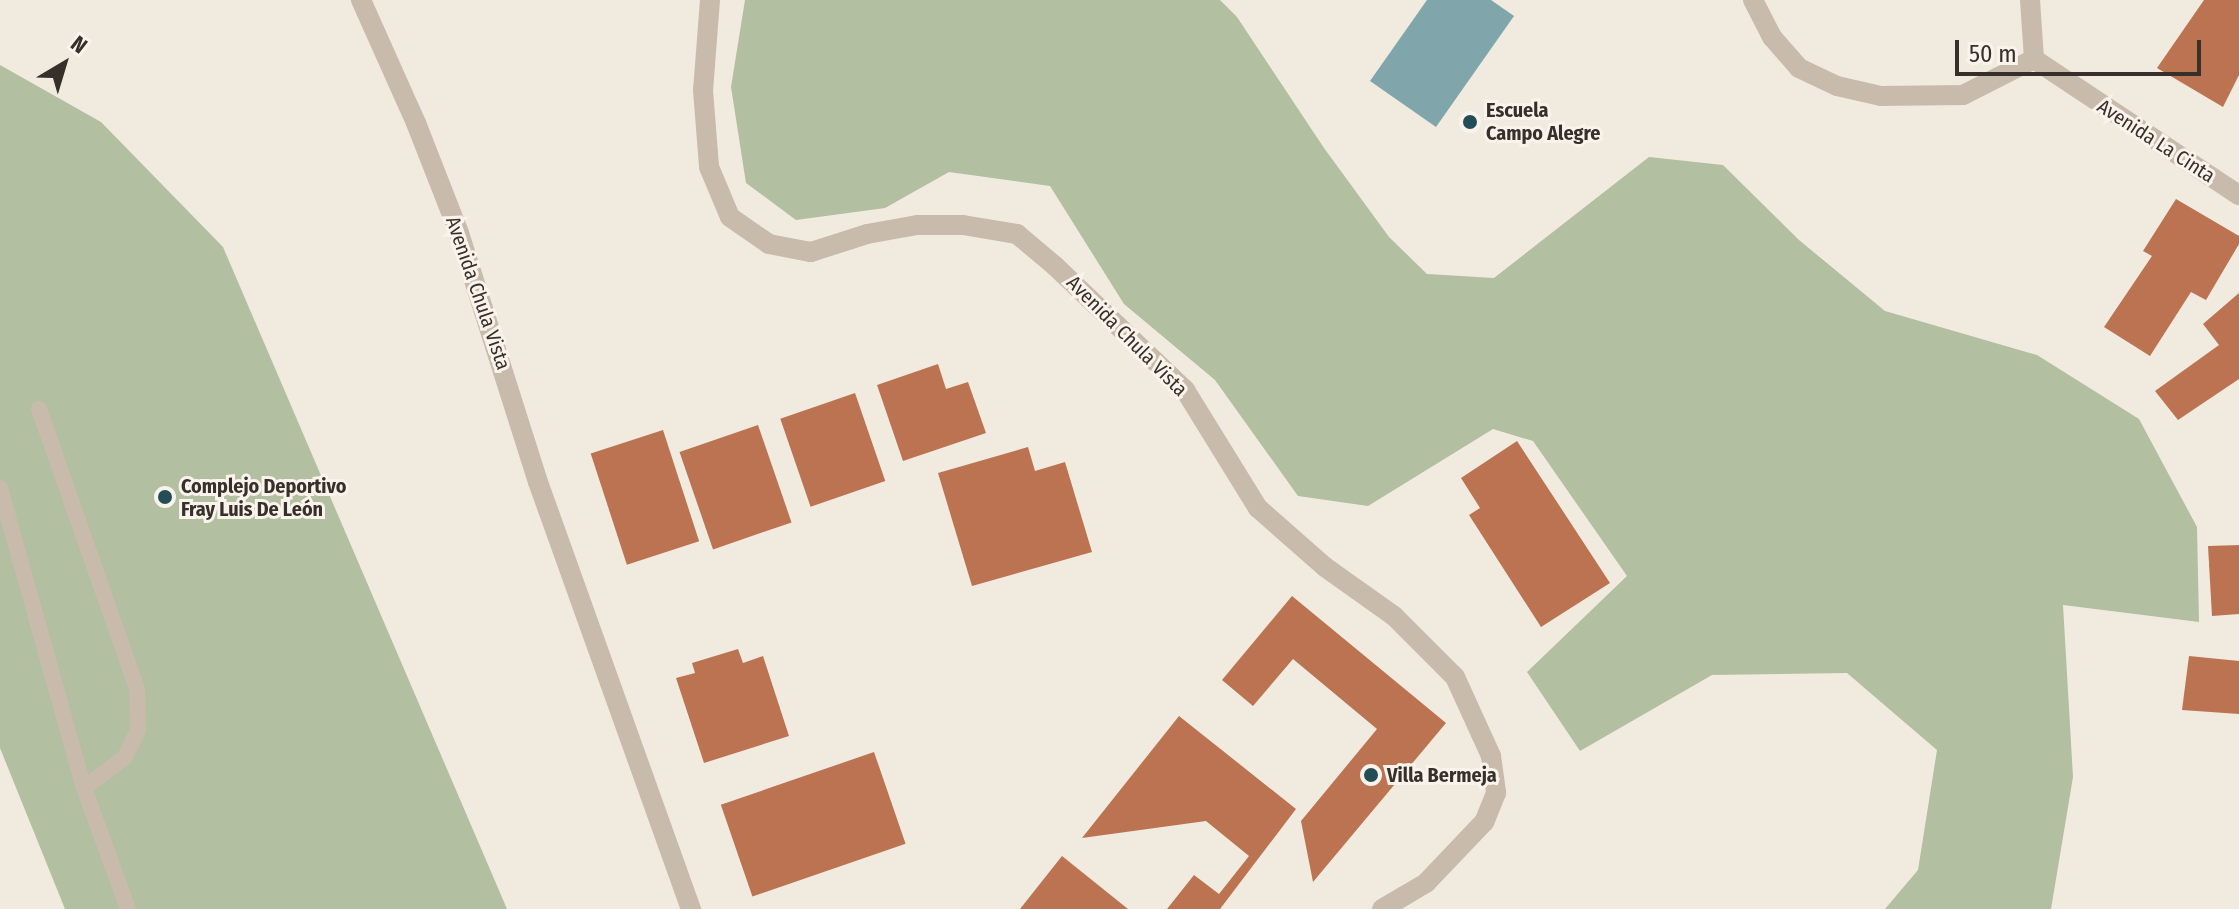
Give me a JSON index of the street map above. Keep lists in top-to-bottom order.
{
  "streets": {
    "street": ["Avenida La Cinta", "Avenida Chula Vista"]
  },
  "places": ["Escuela Campo Alegre", "Complejo Deportivo Fray Luis De León", "Villa Bermeja"],
  "scale_bar": "50 m",
  "north": "top right"
}
